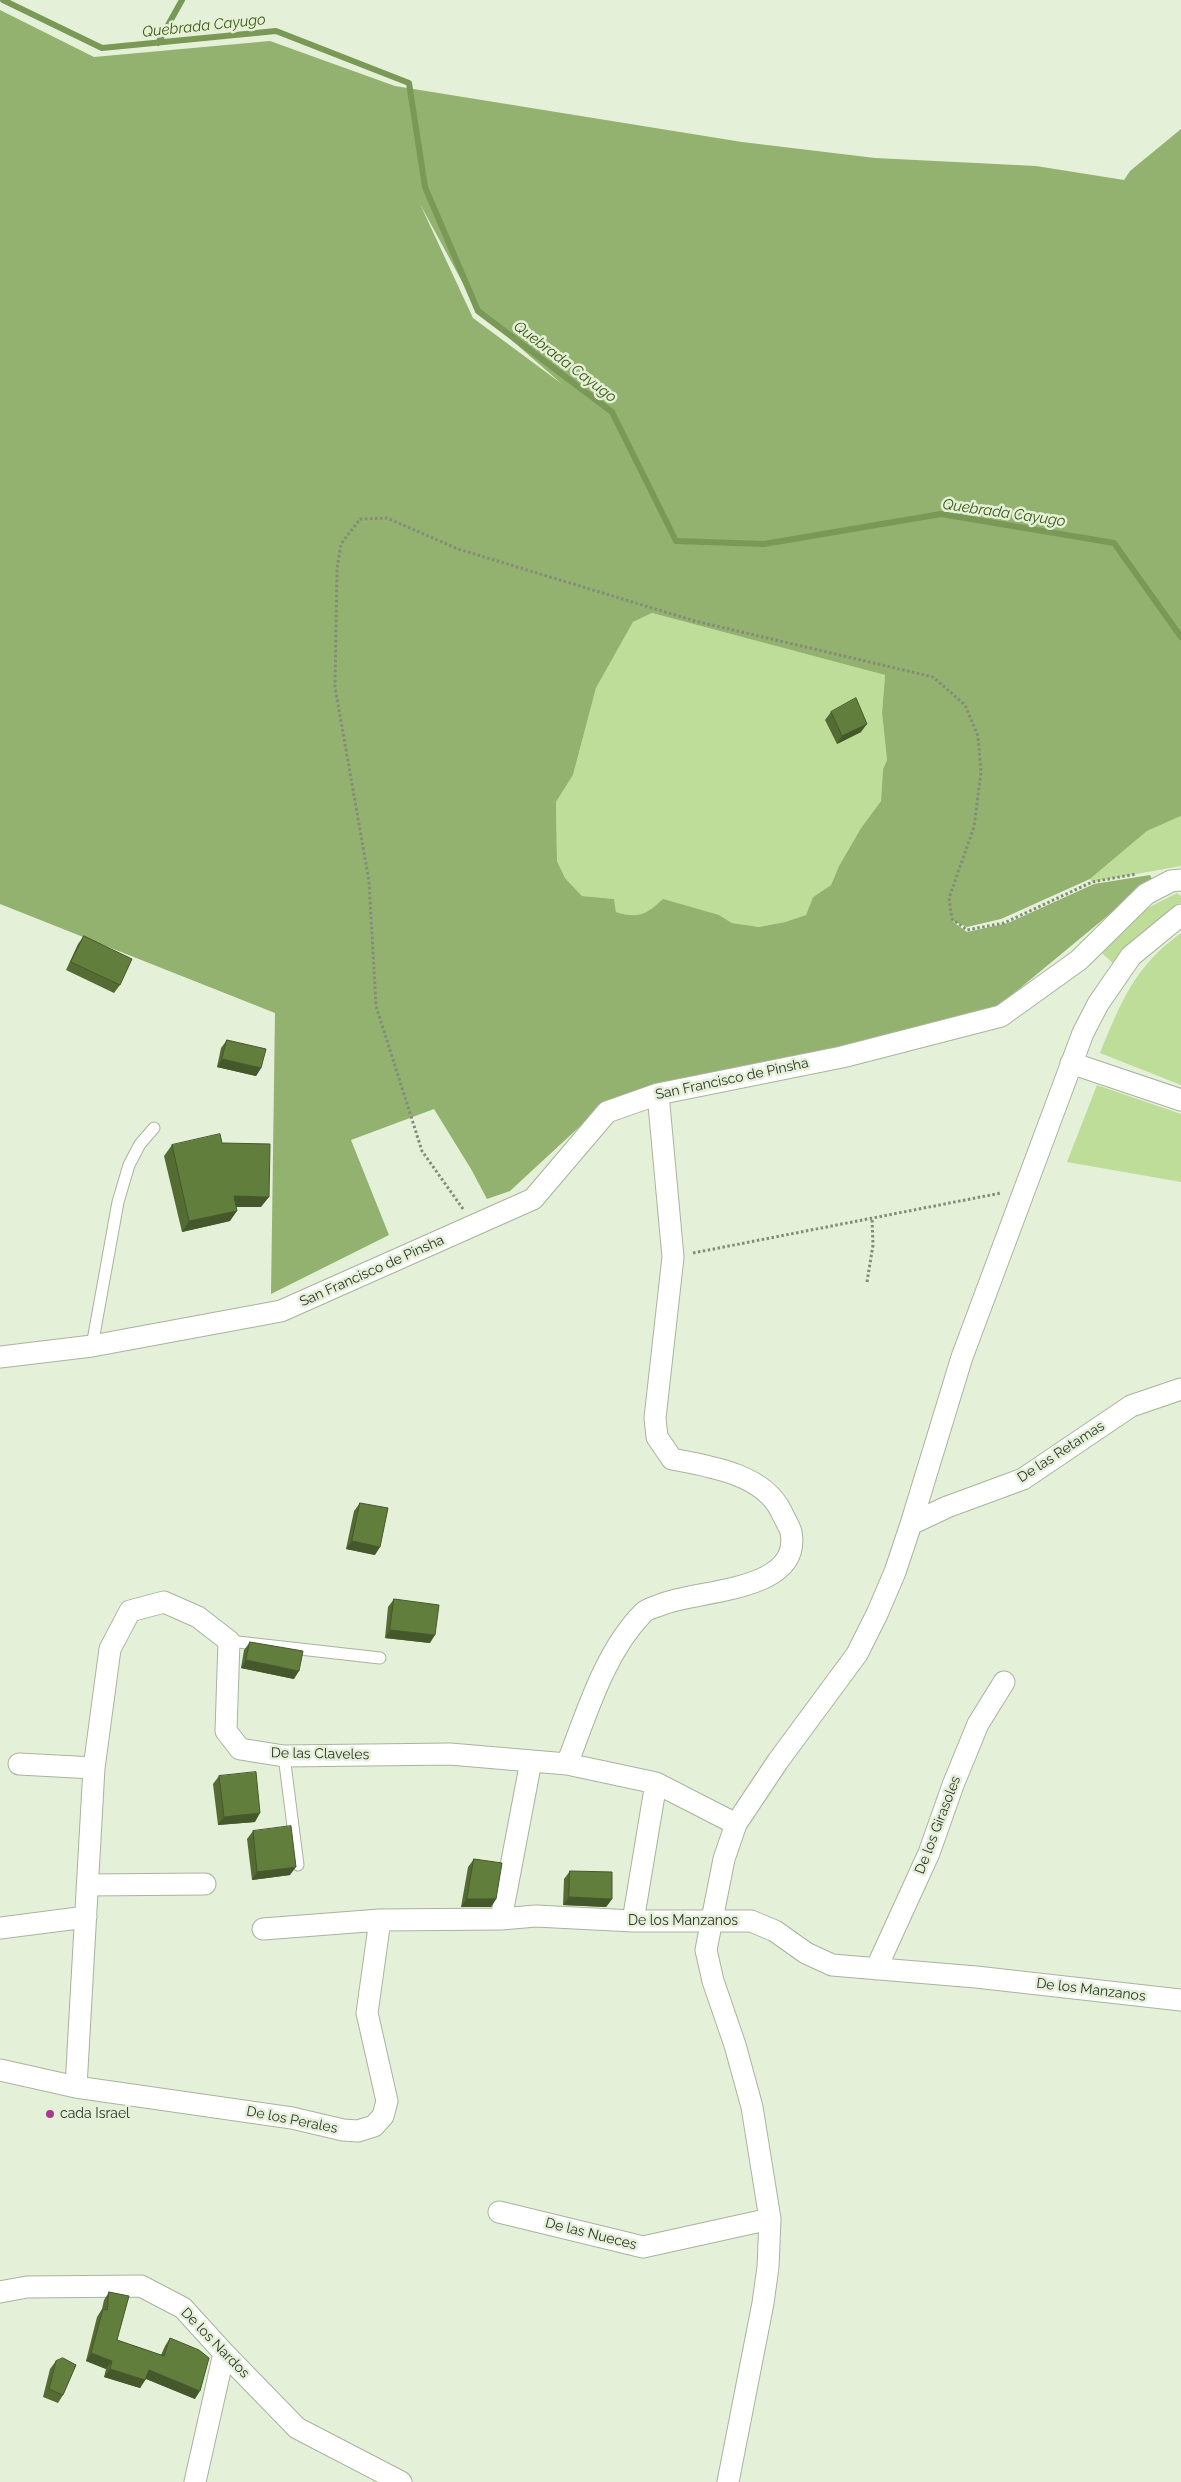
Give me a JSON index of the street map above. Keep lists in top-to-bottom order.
{
  "streets": {
    "street": [
      "San Francisco de Pinsha",
      "De las Retamas",
      "De las Claveles",
      "De los Girasoles",
      "De los Manzanos",
      "De los Perales",
      "De las Nueces",
      "De los Nardos"
    ]
  },
  "crossings": [
    ["De los Girasoles", "De los Manzanos"],
    ["De los Manzanos", "De los Perales"]
  ],
  "water": ["Quebrada Cayugo"],
  "places": ["cada Israel"]
}
